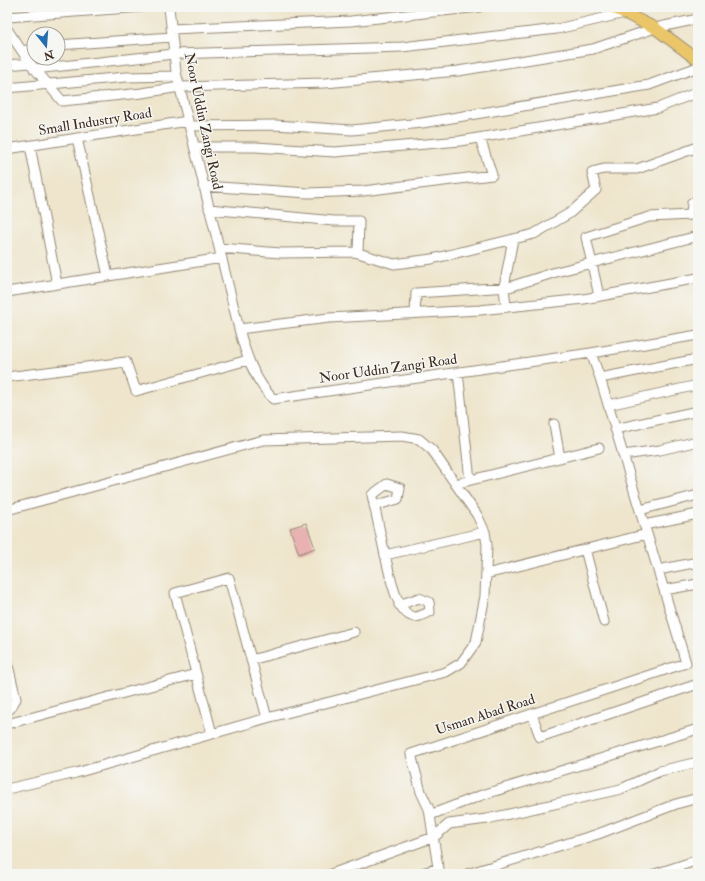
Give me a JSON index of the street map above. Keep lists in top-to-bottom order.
{
  "streets": {
    "street": ["Small Industry Road", "Noor Uddin Zangi Road", "Usman Abad Road"]
  },
  "crossings": [
    ["Small Industry Road", "Noor Uddin Zangi Road"]
  ],
  "north": "bottom"
}
